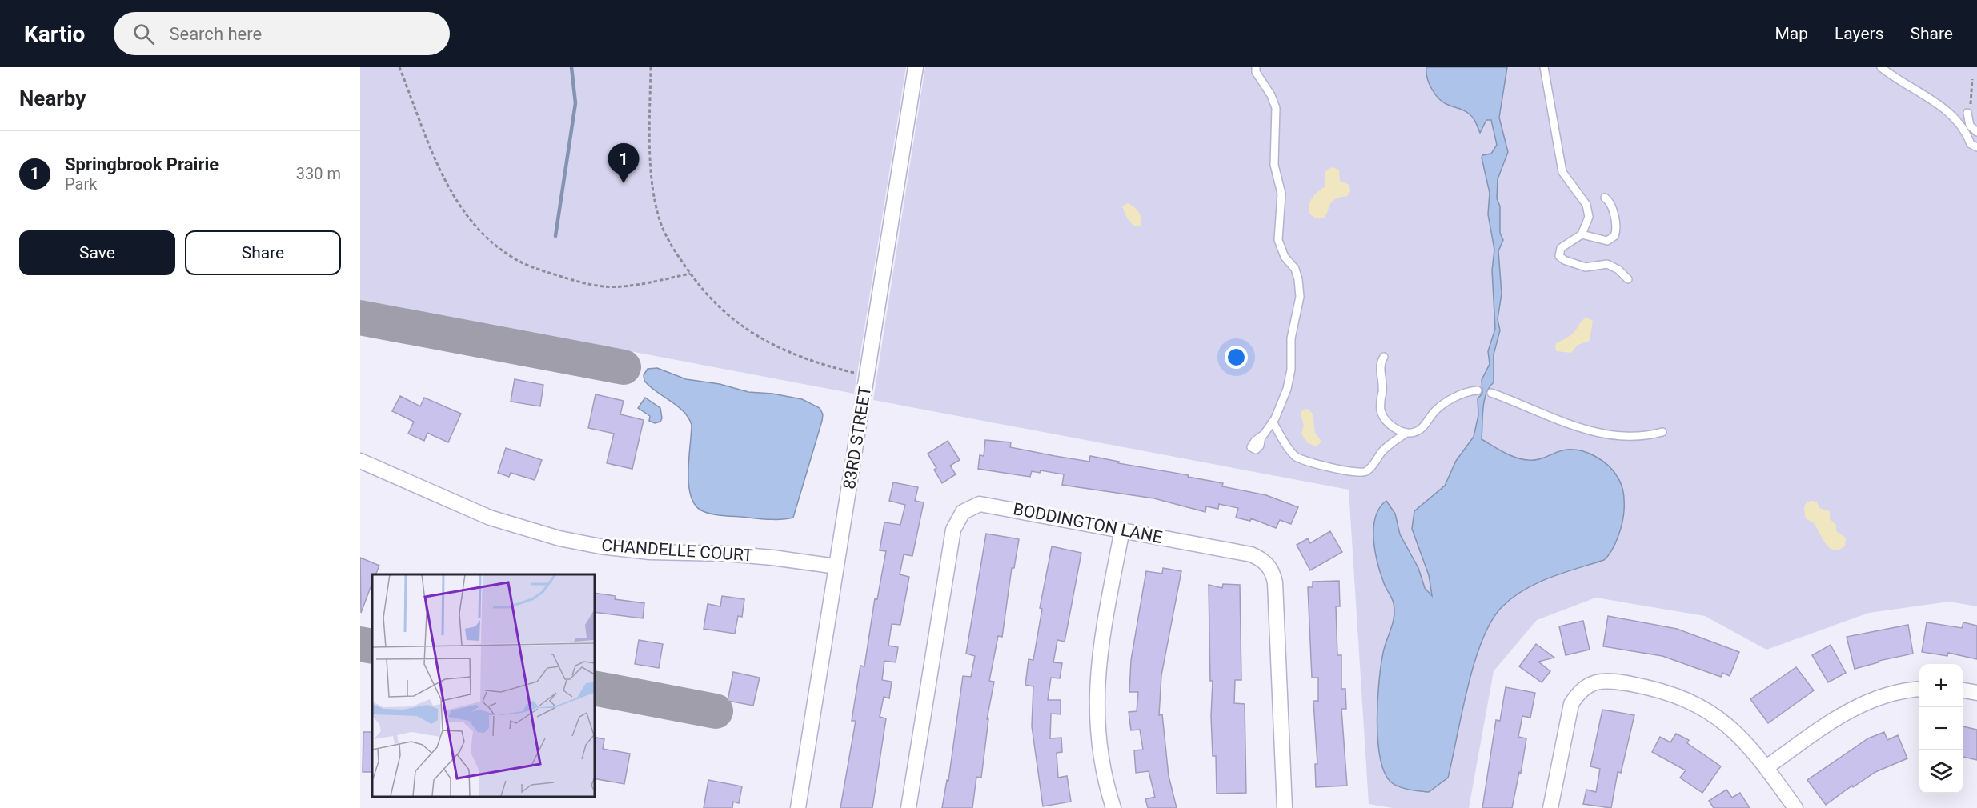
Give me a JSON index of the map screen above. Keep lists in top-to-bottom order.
{
  "streets": {
    "street": ["83RD STREET", "BODDINGTON LANE", "CHANDELLE COURT"]
  },
  "crossings": [
    ["83RD STREET", "CHANDELLE COURT"]
  ],
  "page": {
    "header": "Kartio",
    "search": "Search here",
    "nav": ["Map", "Layers", "Share"],
    "heading": "Nearby",
    "list": [
      {
        "mark": "1",
        "name": "Springbrook Prairie",
        "note": "Park",
        "value": "330 m"
      }
    ],
    "pins": "1",
    "buttons": ["Save", "Share"],
    "map_buttons": ["+", "−"]
  }
}
